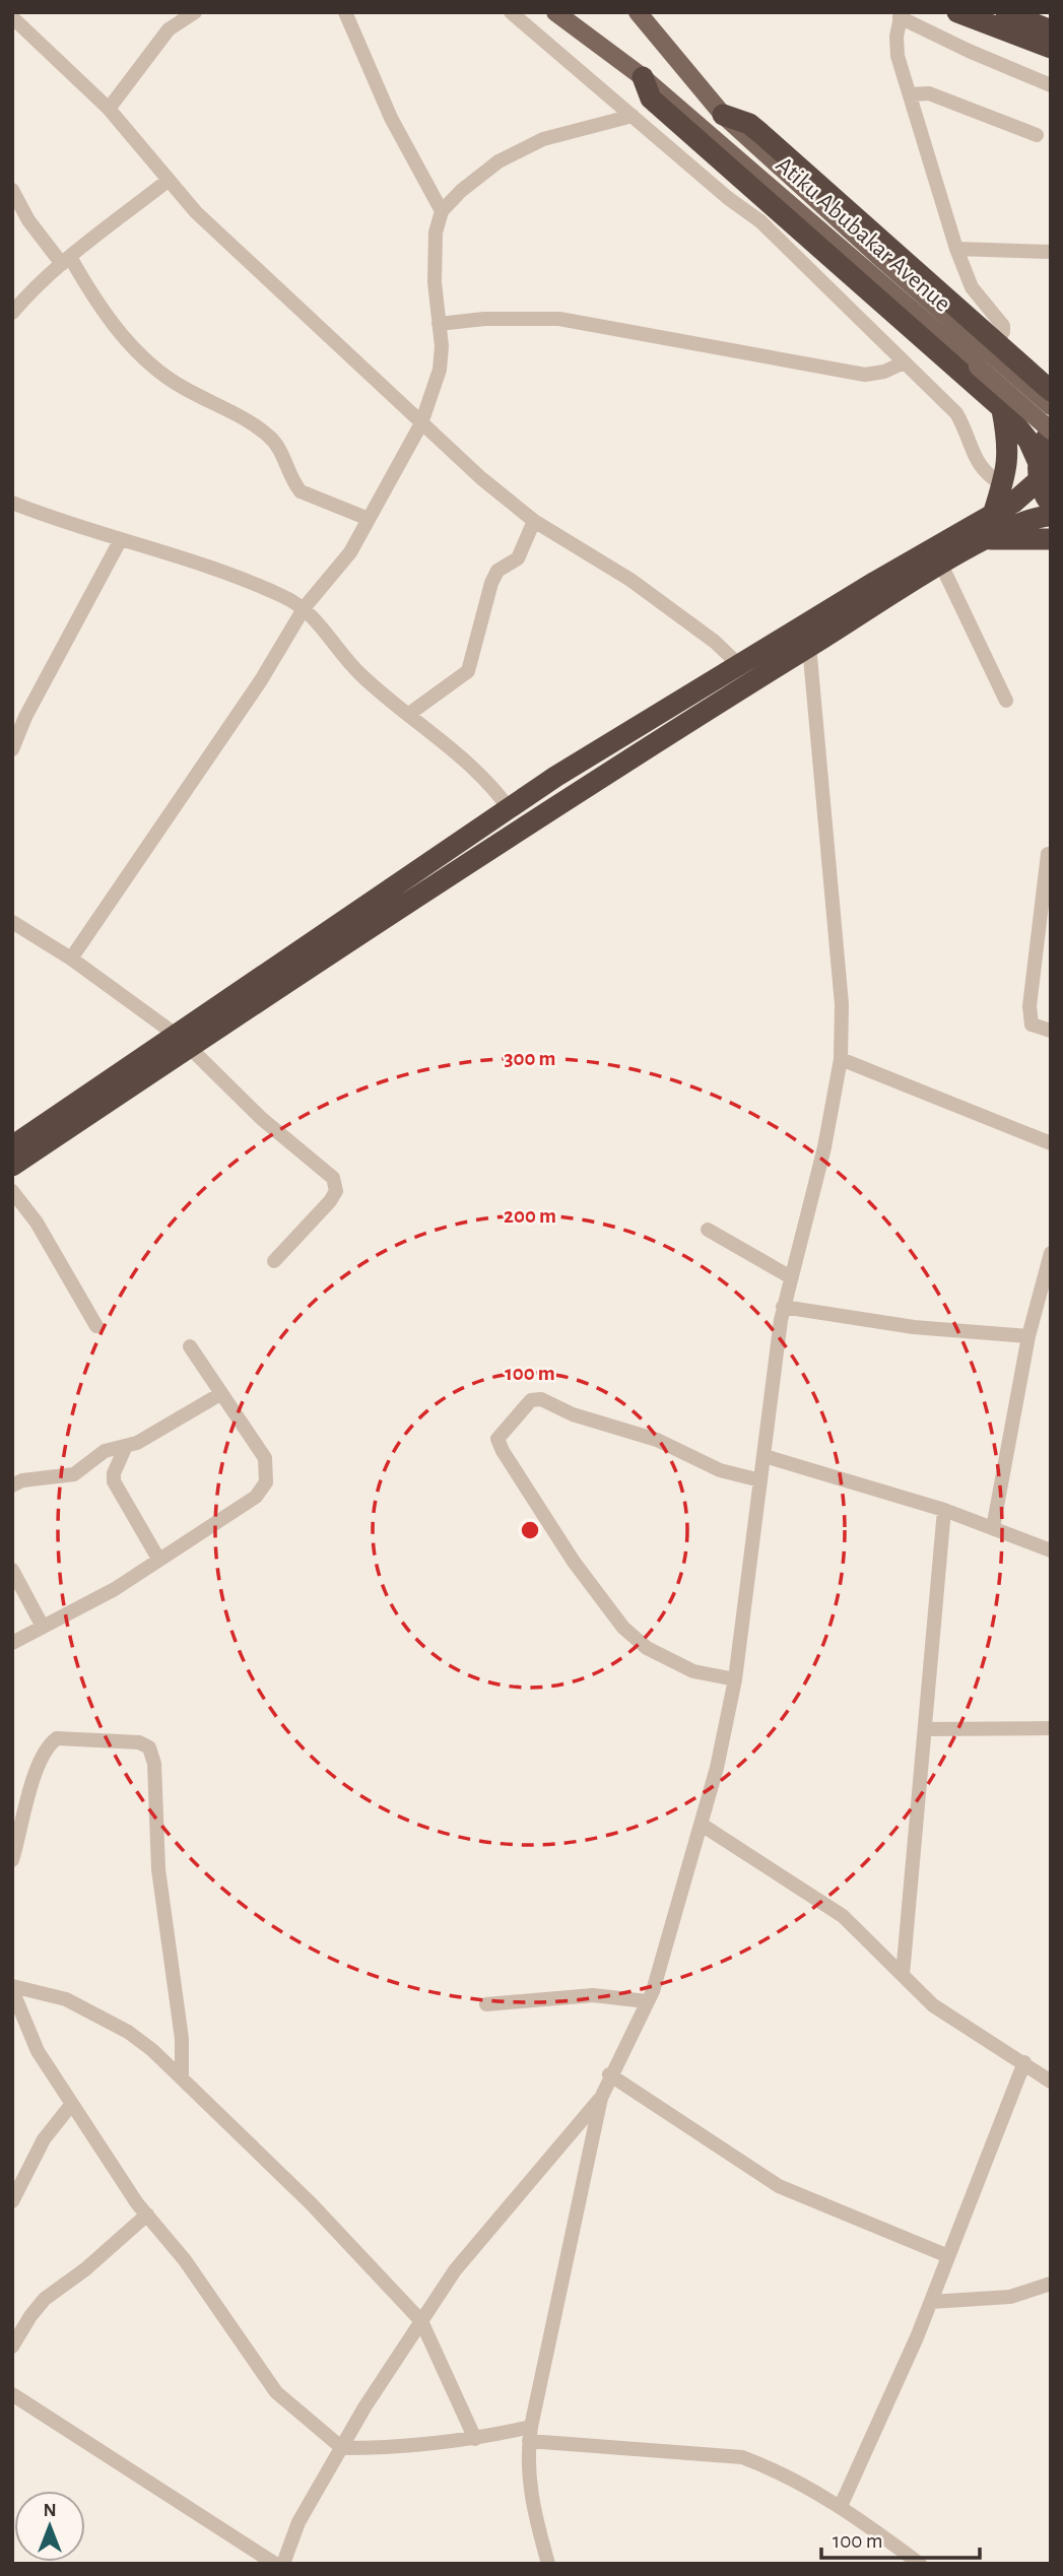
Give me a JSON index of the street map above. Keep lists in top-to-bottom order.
{
  "streets": {
    "main road": ["Atiku Abubakar Avenue"]
  },
  "scale_bar": "100 m",
  "north": "top",
  "rings": ["300 m", "200 m", "100 m"]
}
